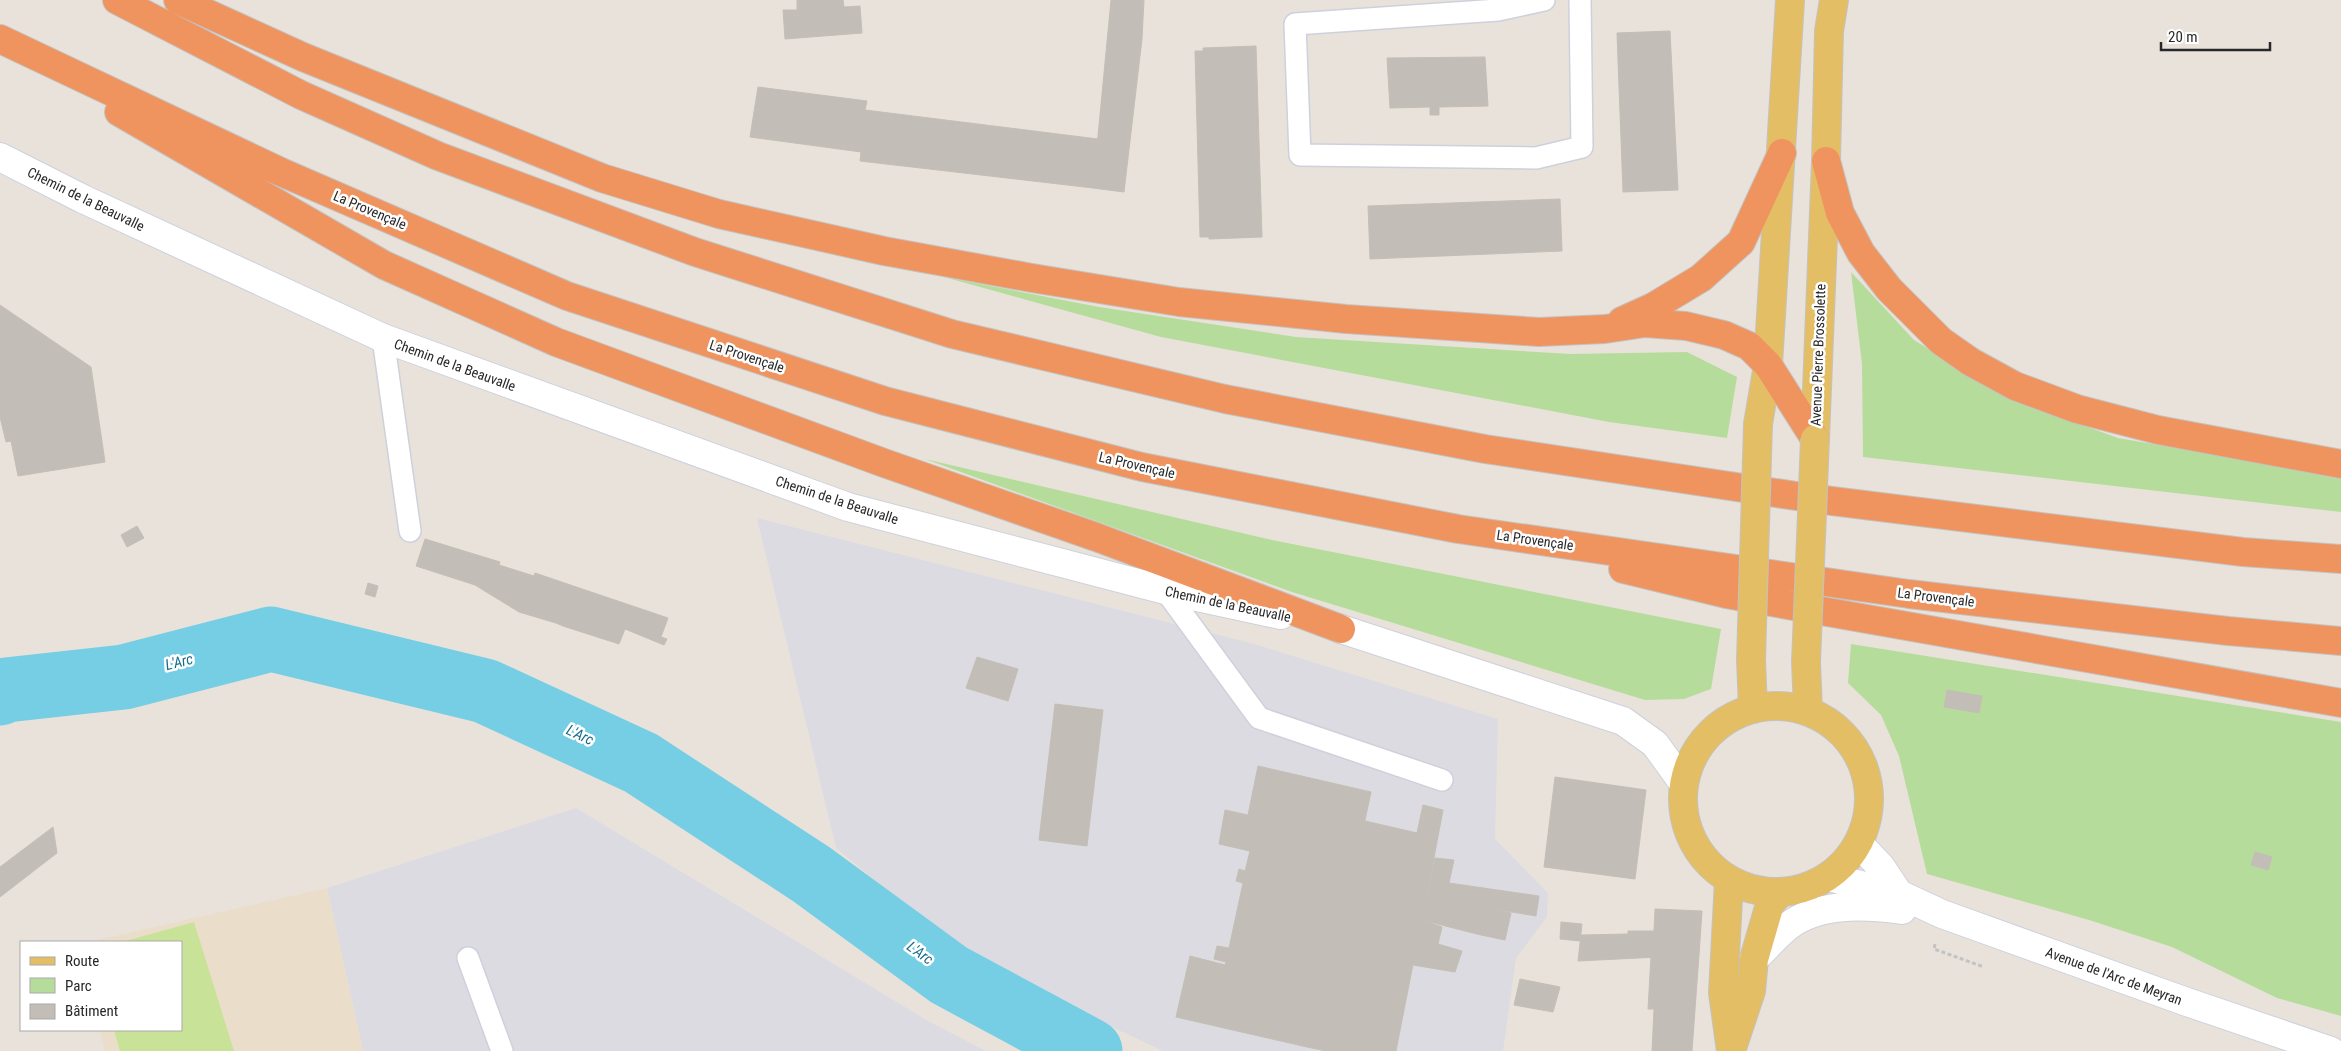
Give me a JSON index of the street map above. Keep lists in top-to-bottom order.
{
  "streets": {
    "highway": ["La Provençale"],
    "main road": ["Avenue Pierre Brossolette"],
    "street": ["Chemin de la Beauvalle", "Avenue de l'Arc de Meyran"]
  },
  "water": ["L'Arc"],
  "legend": ["Route", "Parc", "Bâtiment"],
  "scale_bar": "20 m"
}
